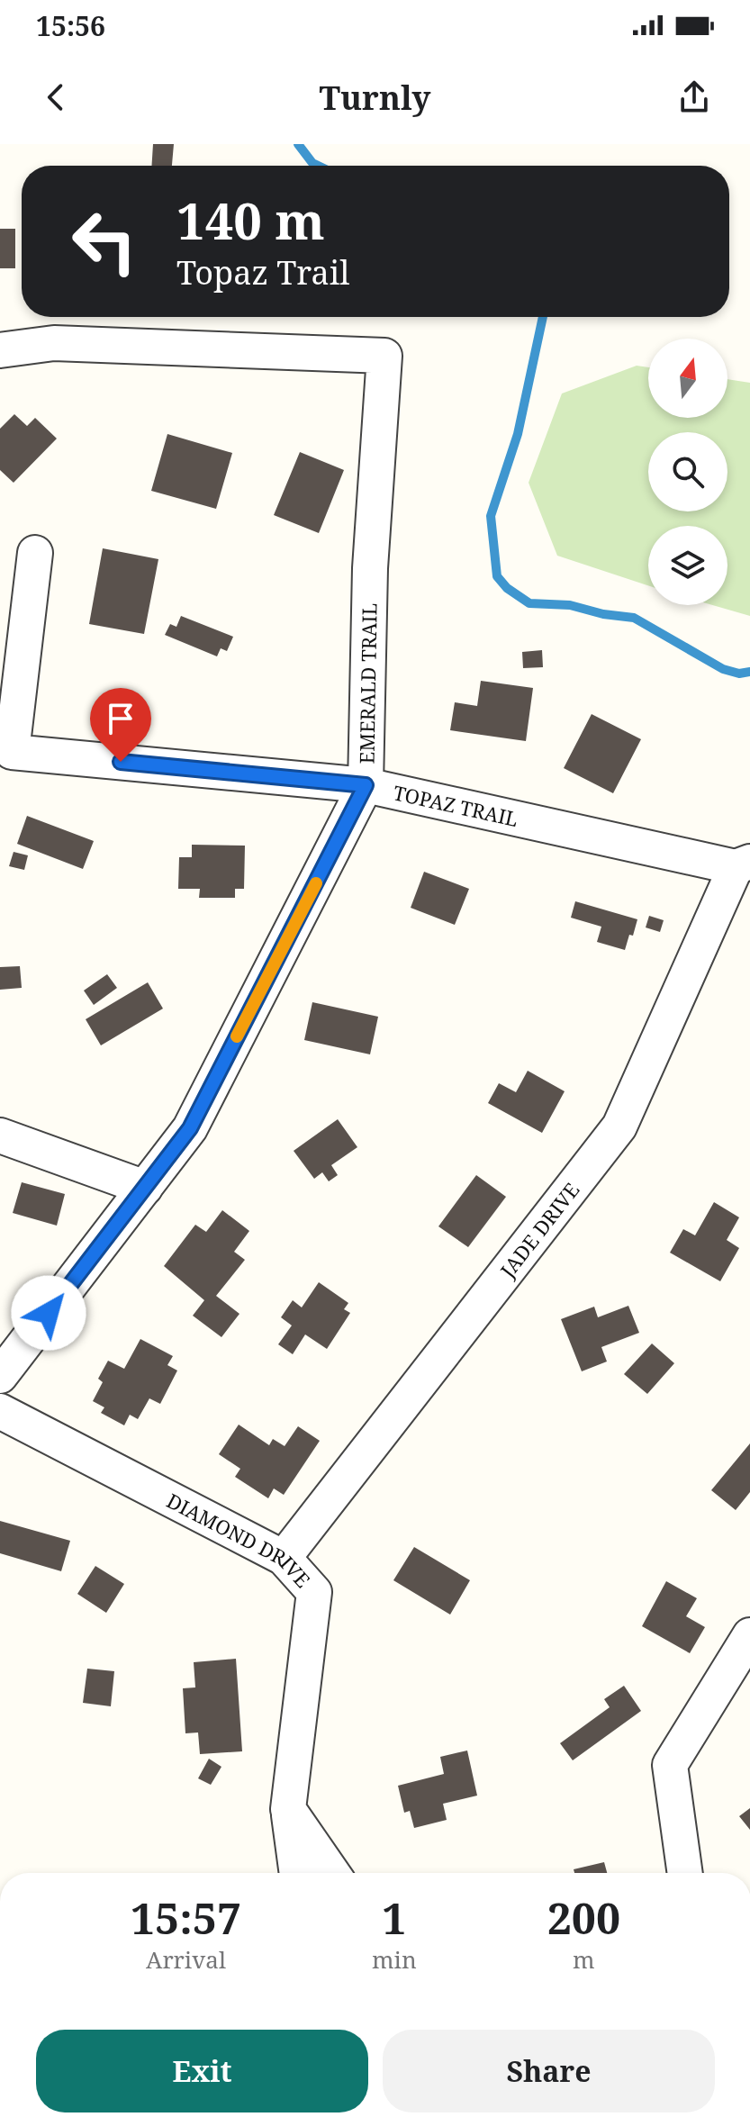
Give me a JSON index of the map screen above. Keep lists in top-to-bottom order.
{
  "streets": {
    "street": [
      "EMERALD TRAIL",
      "TOPAZ TRAIL",
      "JADE DRIVE",
      "DIAMOND DRIVE"
    ]
  },
  "crossings": [
    ["EMERALD TRAIL", "TOPAZ TRAIL"],
    ["TOPAZ TRAIL", "JADE DRIVE"],
    ["JADE DRIVE", "DIAMOND DRIVE"]
  ],
  "north": "top",
  "page": {
    "status": "15:56",
    "header": "Turnly",
    "turn": ["140 m", "Topaz Trail"],
    "eta": [
      "15:57",
      "Arrival",
      "1",
      "min",
      "200",
      "m"
    ],
    "buttons": ["Exit", "Share"]
  }
}
